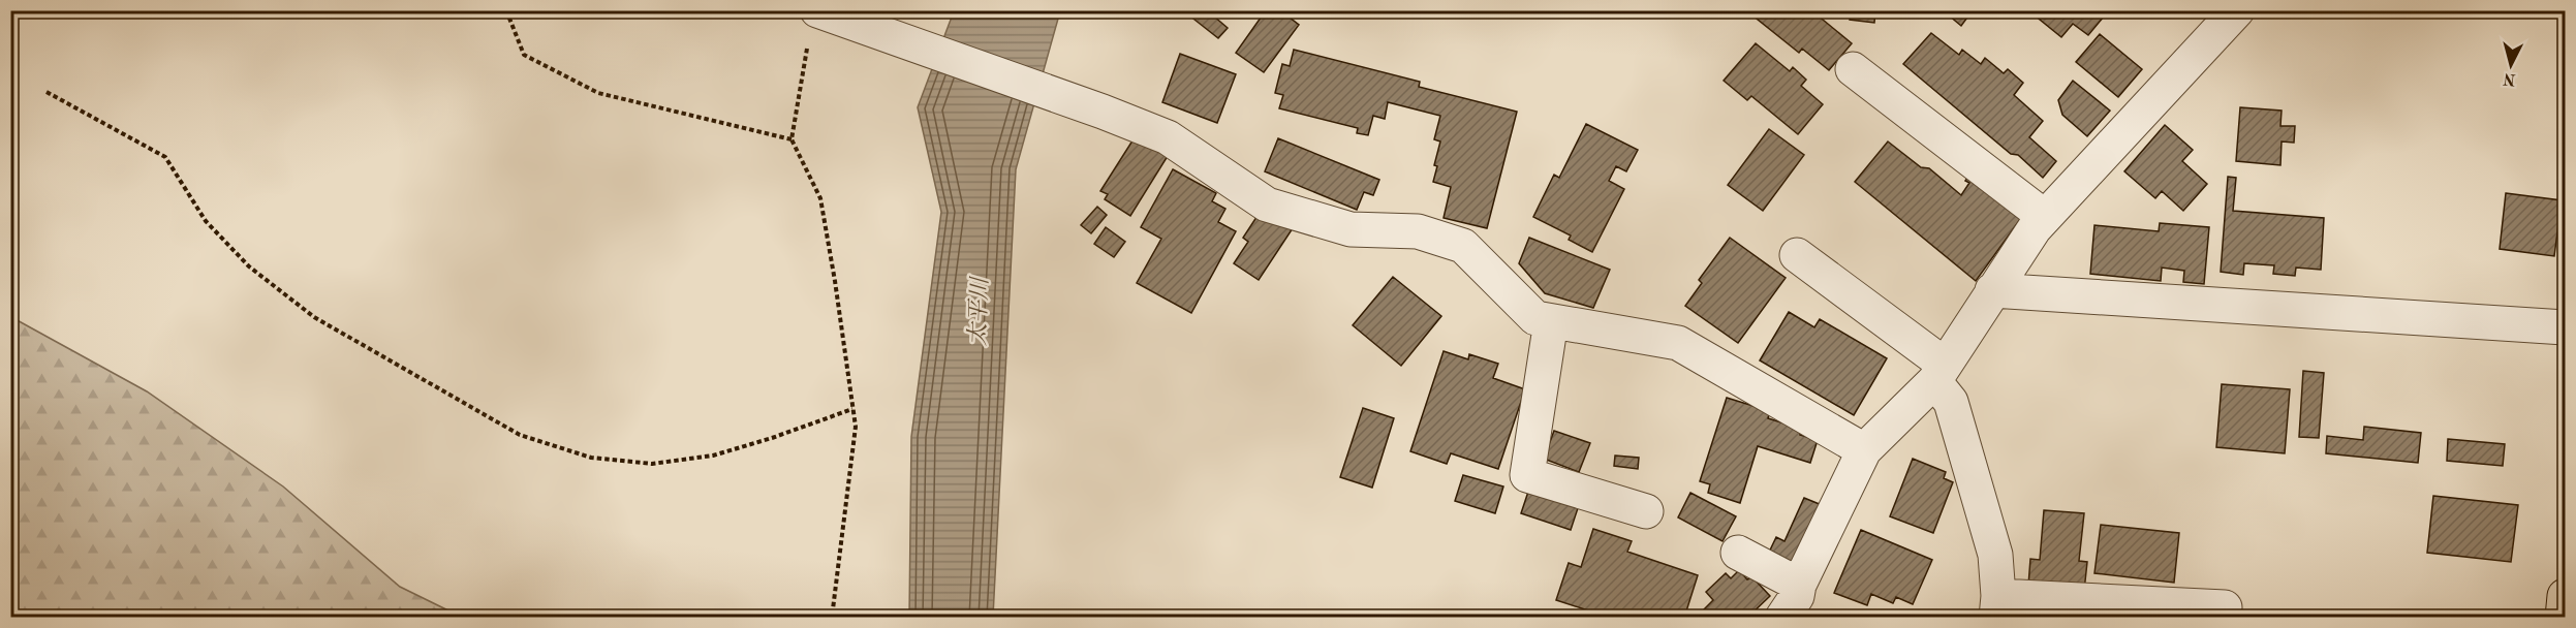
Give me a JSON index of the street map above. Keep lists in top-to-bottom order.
{
  "water": ["太平川"],
  "north": "bottom"
}
